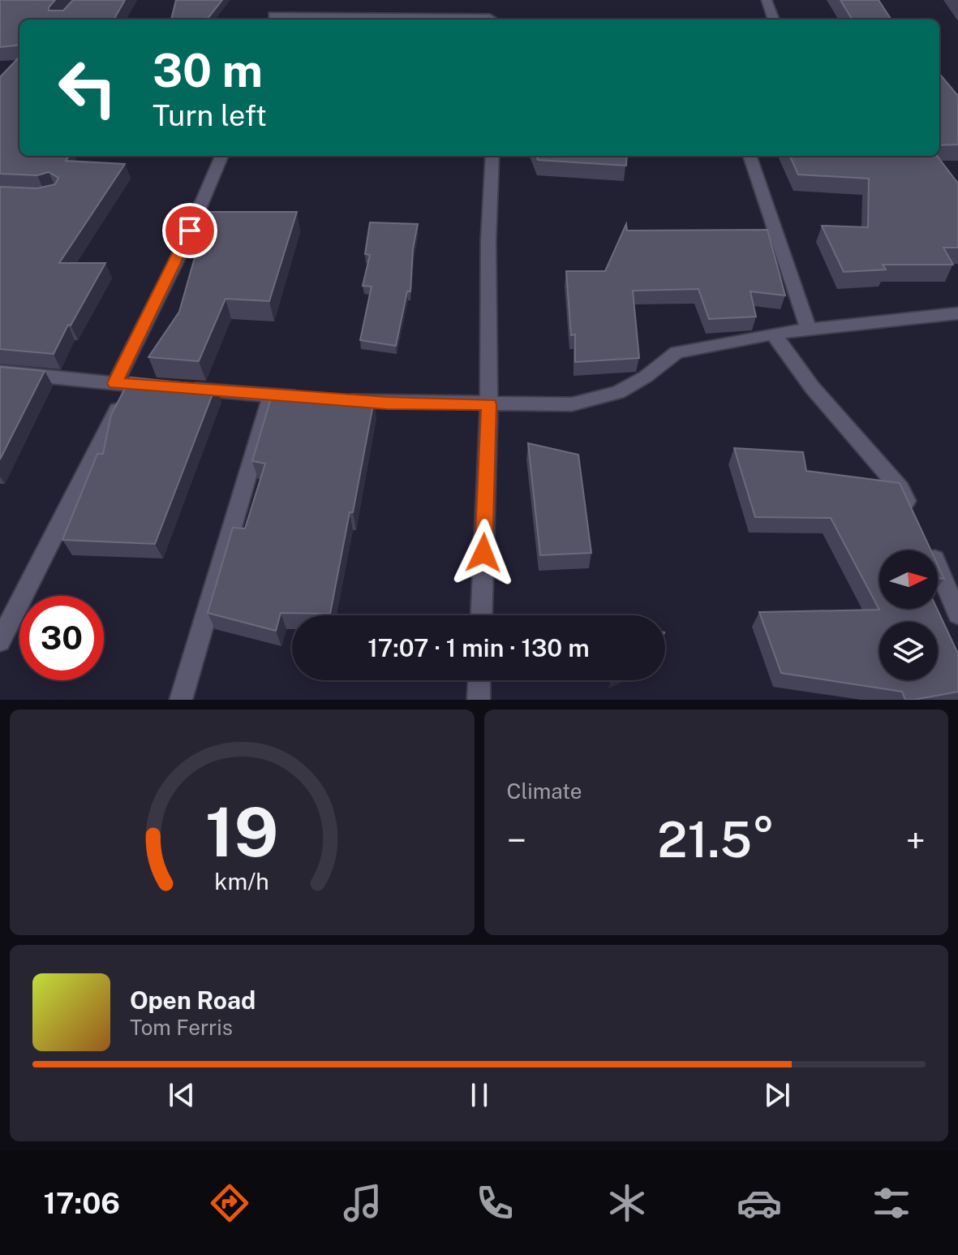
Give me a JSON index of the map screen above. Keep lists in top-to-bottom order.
{
  "north": "right",
  "page": {
    "turn": ["30 m", "Turn left"],
    "limit": "30",
    "trip": "17:07 · 1 min · 130 m",
    "tile": "Climate",
    "heat": ["−", "21.5°", "+"],
    "song": ["Open Road", "Tom Ferris"],
    "tabs": "17:06",
    "gauge": ["19", "km/h"]
  }
}
